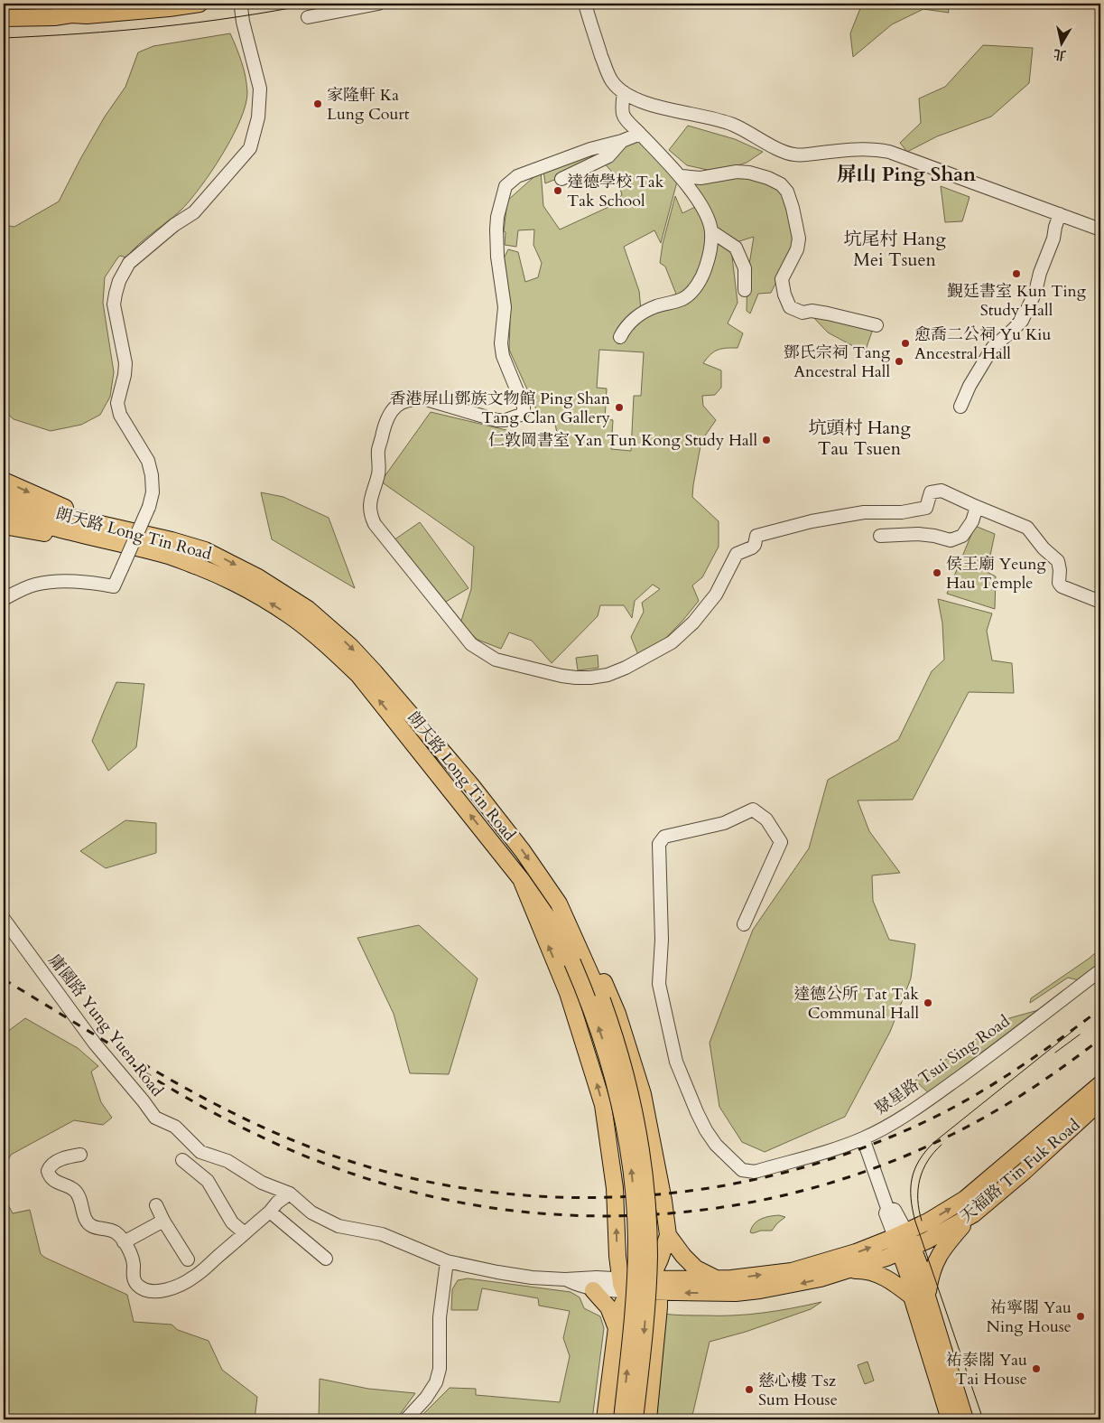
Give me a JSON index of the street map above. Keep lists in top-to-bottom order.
{
  "streets": {
    "main road": ["朗天路 Long Tin Road", "天福路 Tin Fuk Road"],
    "street": ["庸園路 Yung Yuen Road", "聚星路 Tsui Sing Road"]
  },
  "crossings": [
    ["朗天路 Long Tin Road", "天福路 Tin Fuk Road"],
    ["庸園路 Yung Yuen Road", "天福路 Tin Fuk Road"]
  ],
  "districts": ["屏山 Ping Shan", "坑尾村 Hang Mei Tsuen", "坑頭村 Hang Tau Tsuen"],
  "places": [
    "家隆軒 Ka Lung Court",
    "達德學校 Tak Tak School",
    "覲廷書室 Kun Ting Study Hall",
    "愈喬二公祠 Yu Kiu Ancestral Hall",
    "鄧氏宗祠 Tang Ancestral Hall",
    "香港屏山鄧族文物館 Ping Shan Tang Clan Gallery",
    "仁敦岡書室 Yan Tun Kong Study Hall",
    "侯王廟 Yeung Hau Temple",
    "達德公所 Tat Tak Communal Hall",
    "祐寧閣 Yau Ning House",
    "祐泰閣 Yau Tai House",
    "慈心樓 Tsz Sum House"
  ],
  "north": "bottom"
}
